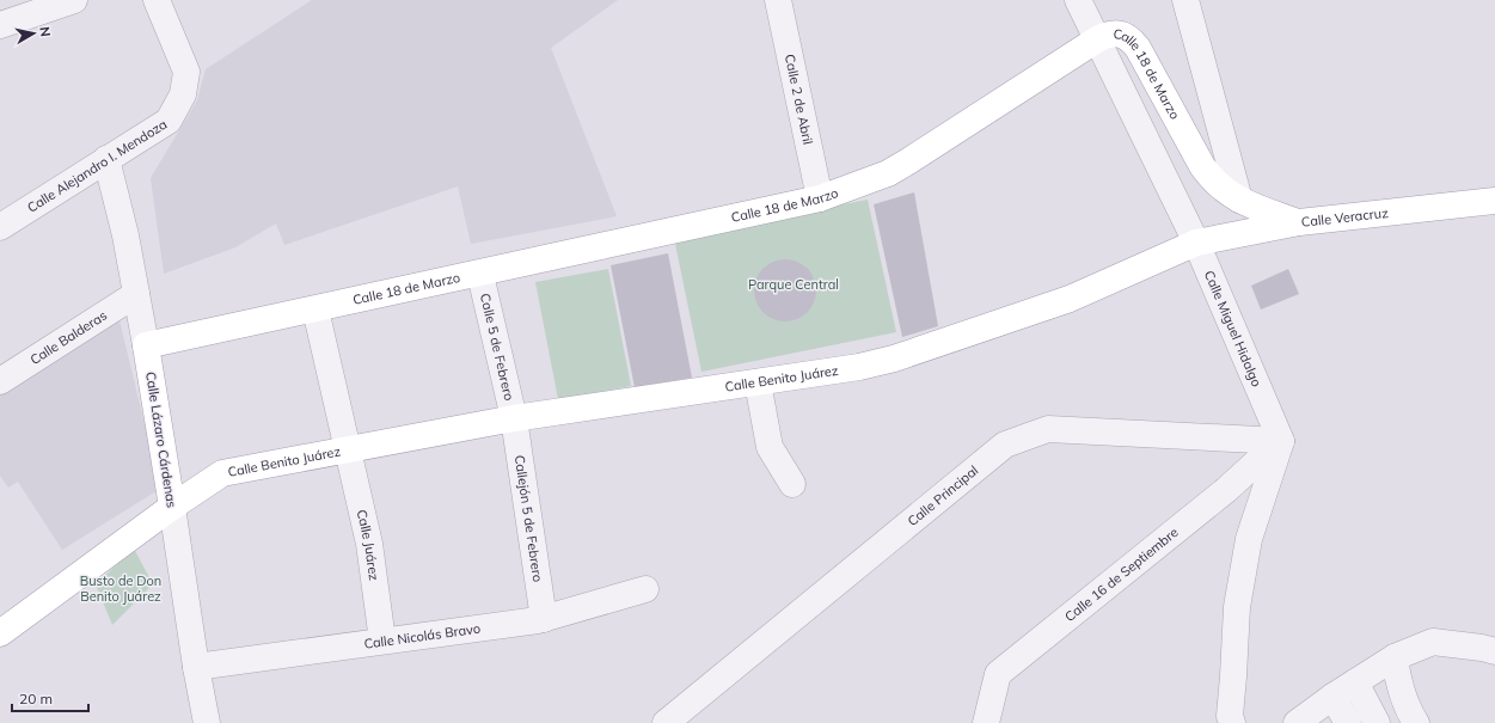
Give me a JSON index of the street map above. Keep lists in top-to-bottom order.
{
  "streets": {
    "main road": [
      "Calle 18 de Marzo",
      "Calle Veracruz",
      "Calle Benito Juárez",
      "Calle Lázaro Cárdenas"
    ],
    "street": [
      "Calle 2 de Abril",
      "Calle Alejandro I. Mendoza",
      "Calle Miguel Hidalgo",
      "Calle Balderas",
      "Calle 5 de Febrero",
      "Calle Principal",
      "Callejón 5 de Febrero",
      "Calle Juárez",
      "Calle 16 de Septiembre",
      "Calle Nicolás Bravo"
    ]
  },
  "crossings": [
    ["Calle 18 de Marzo", "Calle 2 de Abril"],
    ["Calle 18 de Marzo", "Calle Veracruz"],
    ["Calle 18 de Marzo", "Calle Miguel Hidalgo"],
    ["Calle 18 de Marzo", "Calle 5 de Febrero"],
    ["Calle 18 de Marzo", "Calle Benito Juárez"],
    ["Calle 18 de Marzo", "Calle Lázaro Cárdenas"],
    ["Calle Alejandro I. Mendoza", "Calle Lázaro Cárdenas"],
    ["Calle Veracruz", "Calle Miguel Hidalgo"],
    ["Calle Veracruz", "Calle Benito Juárez"],
    ["Calle Miguel Hidalgo", "Calle Benito Juárez"],
    ["Calle Miguel Hidalgo", "Calle Principal"],
    ["Calle Miguel Hidalgo", "Calle 16 de Septiembre"],
    ["Calle Balderas", "Calle Lázaro Cárdenas"],
    ["Calle 5 de Febrero", "Calle Benito Juárez"],
    ["Calle 5 de Febrero", "Callejón 5 de Febrero"],
    ["Calle Benito Juárez", "Calle Lázaro Cárdenas"],
    ["Calle Benito Juárez", "Callejón 5 de Febrero"],
    ["Calle Benito Juárez", "Calle Juárez"],
    ["Calle Lázaro Cárdenas", "Calle Nicolás Bravo"],
    ["Calle Principal", "Calle 16 de Septiembre"],
    ["Callejón 5 de Febrero", "Calle Nicolás Bravo"],
    ["Calle Juárez", "Calle Nicolás Bravo"]
  ],
  "parks": ["Parque Central", "Busto de Don Benito Juárez"],
  "scale_bar": "20 m",
  "north": "right"
}
